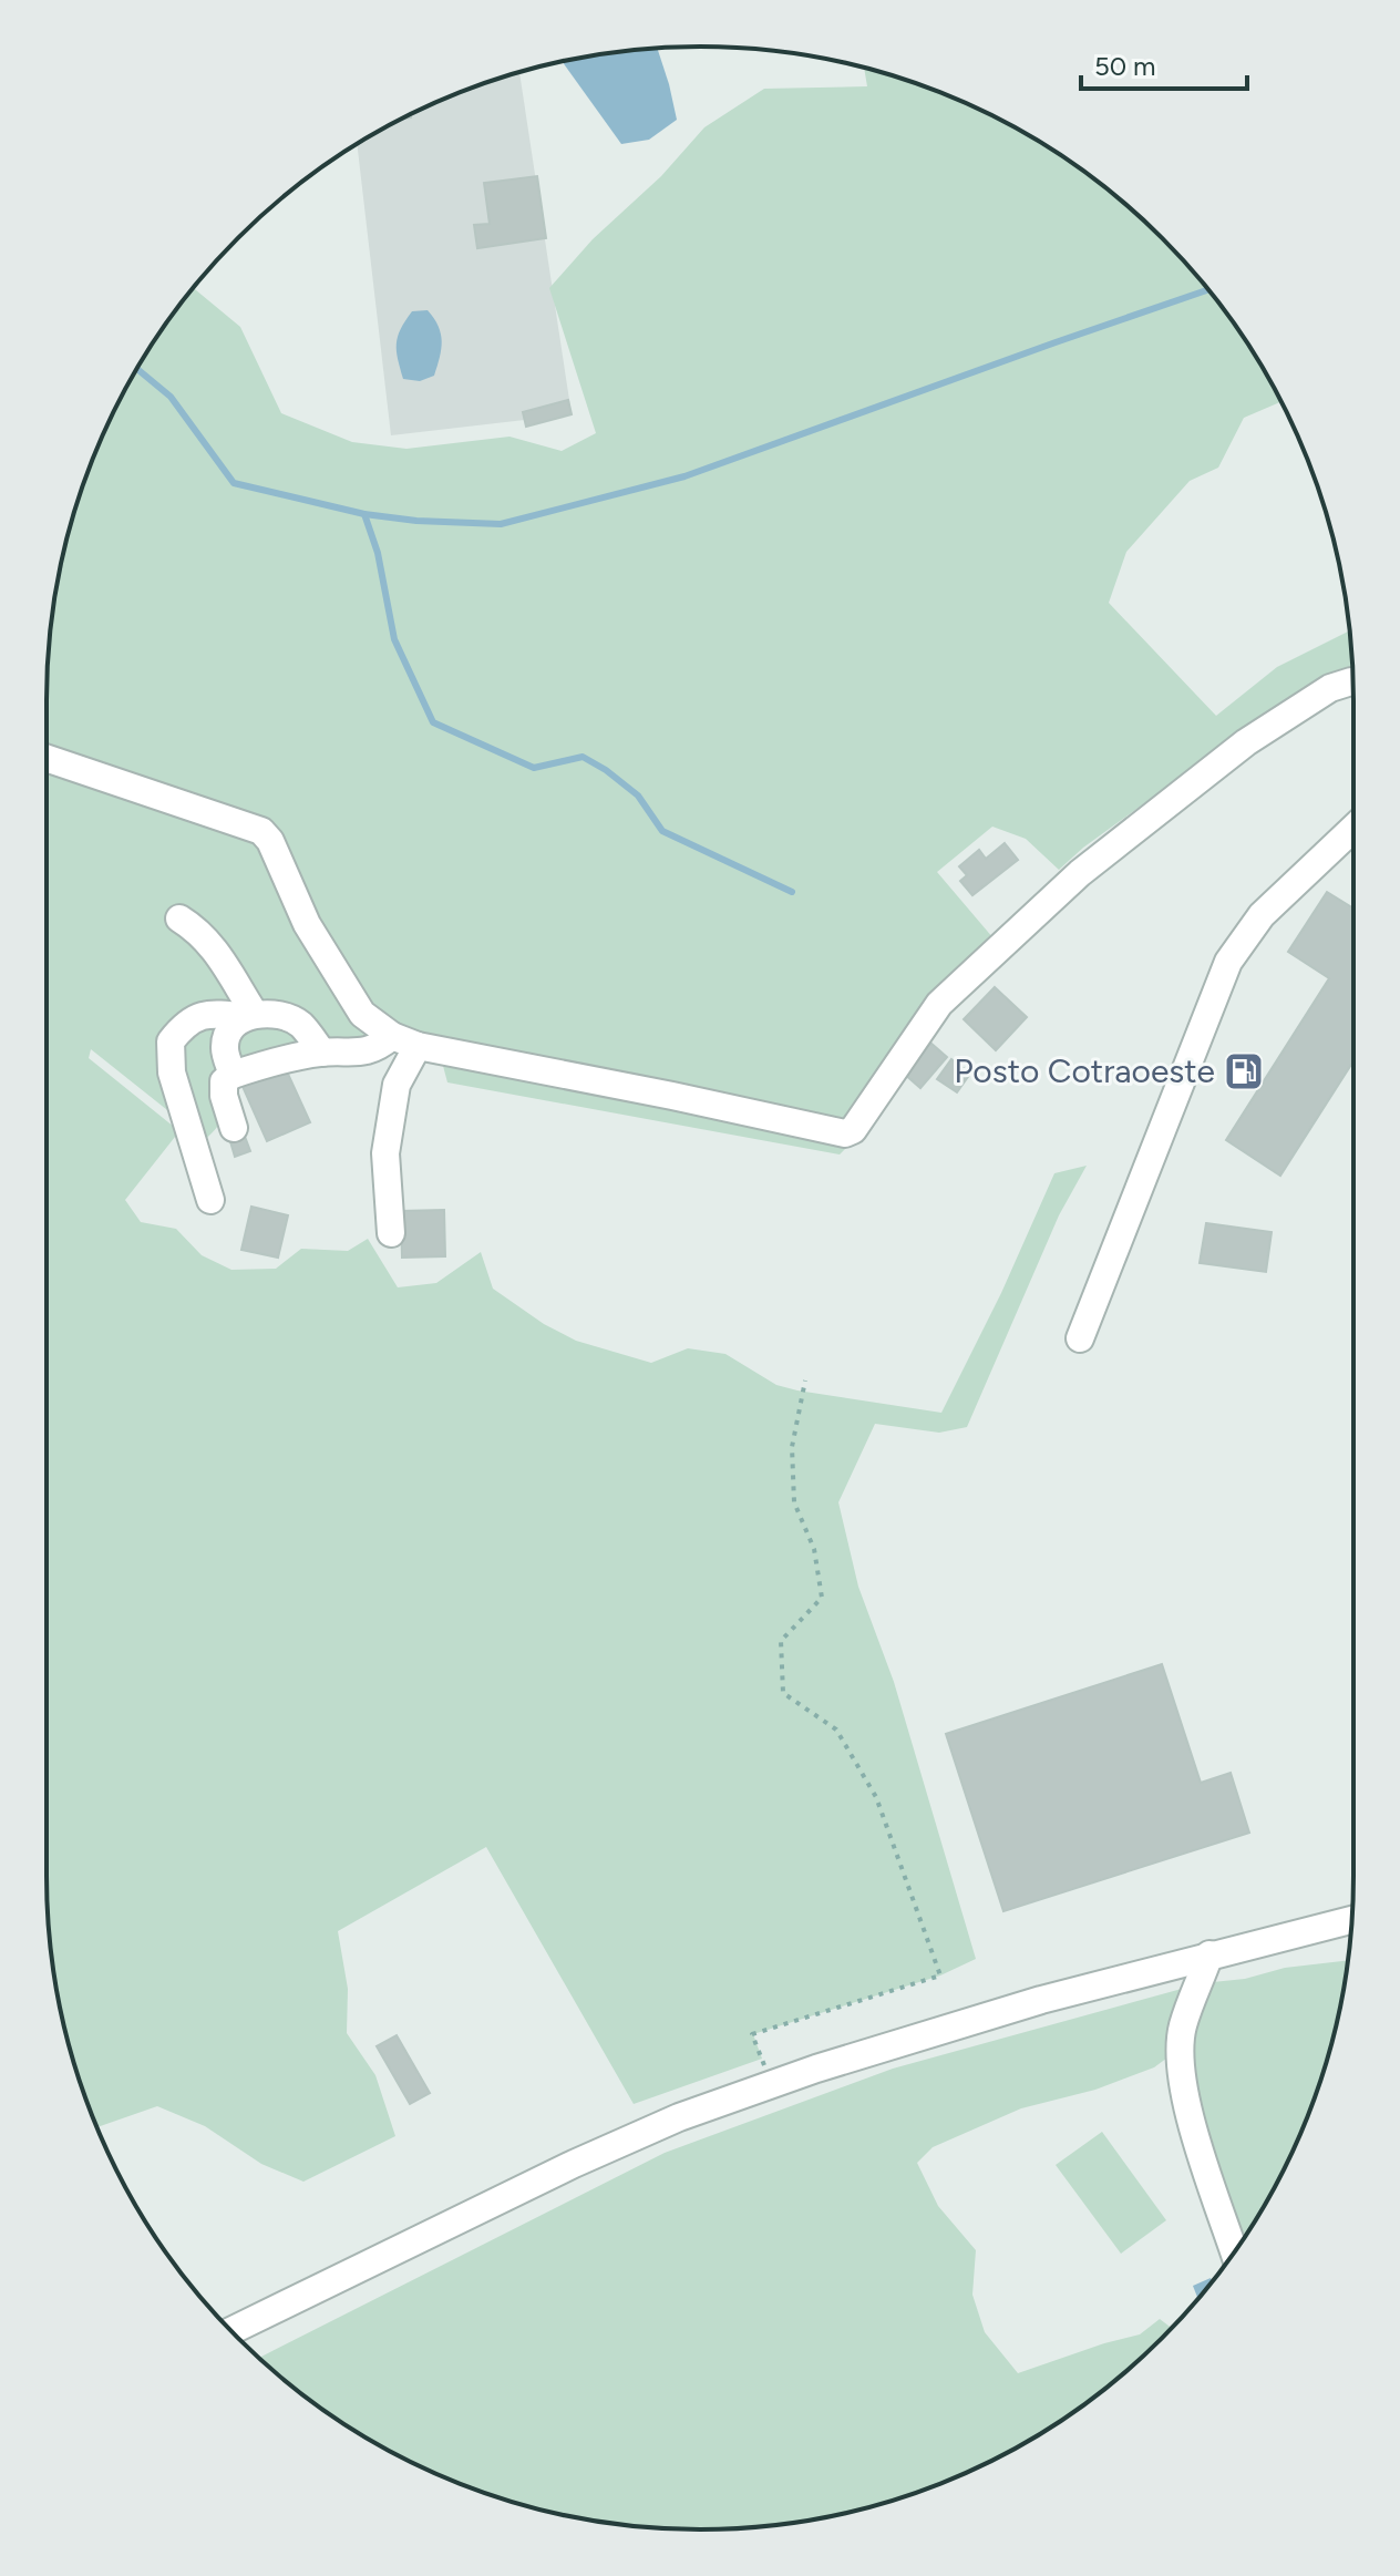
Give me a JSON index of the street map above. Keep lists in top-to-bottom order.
{
  "places": {
    "fuel station": ["Posto Cotraoeste"]
  },
  "scale_bar": "50 m"
}
